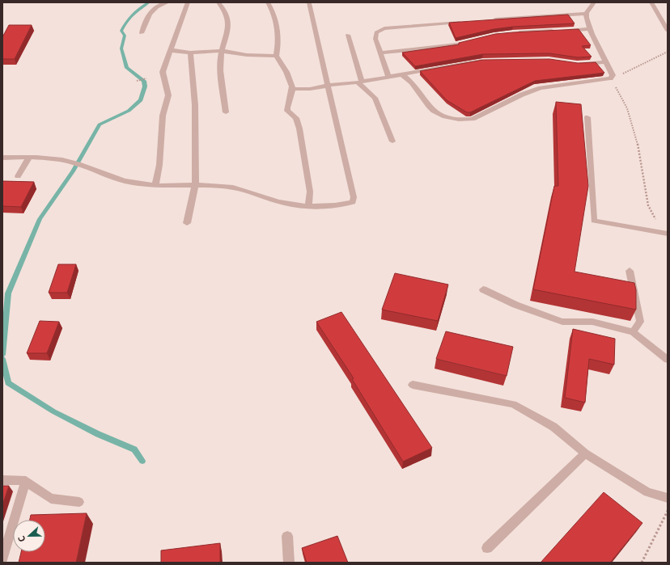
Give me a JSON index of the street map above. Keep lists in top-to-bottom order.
{
  "north": "left"
}
